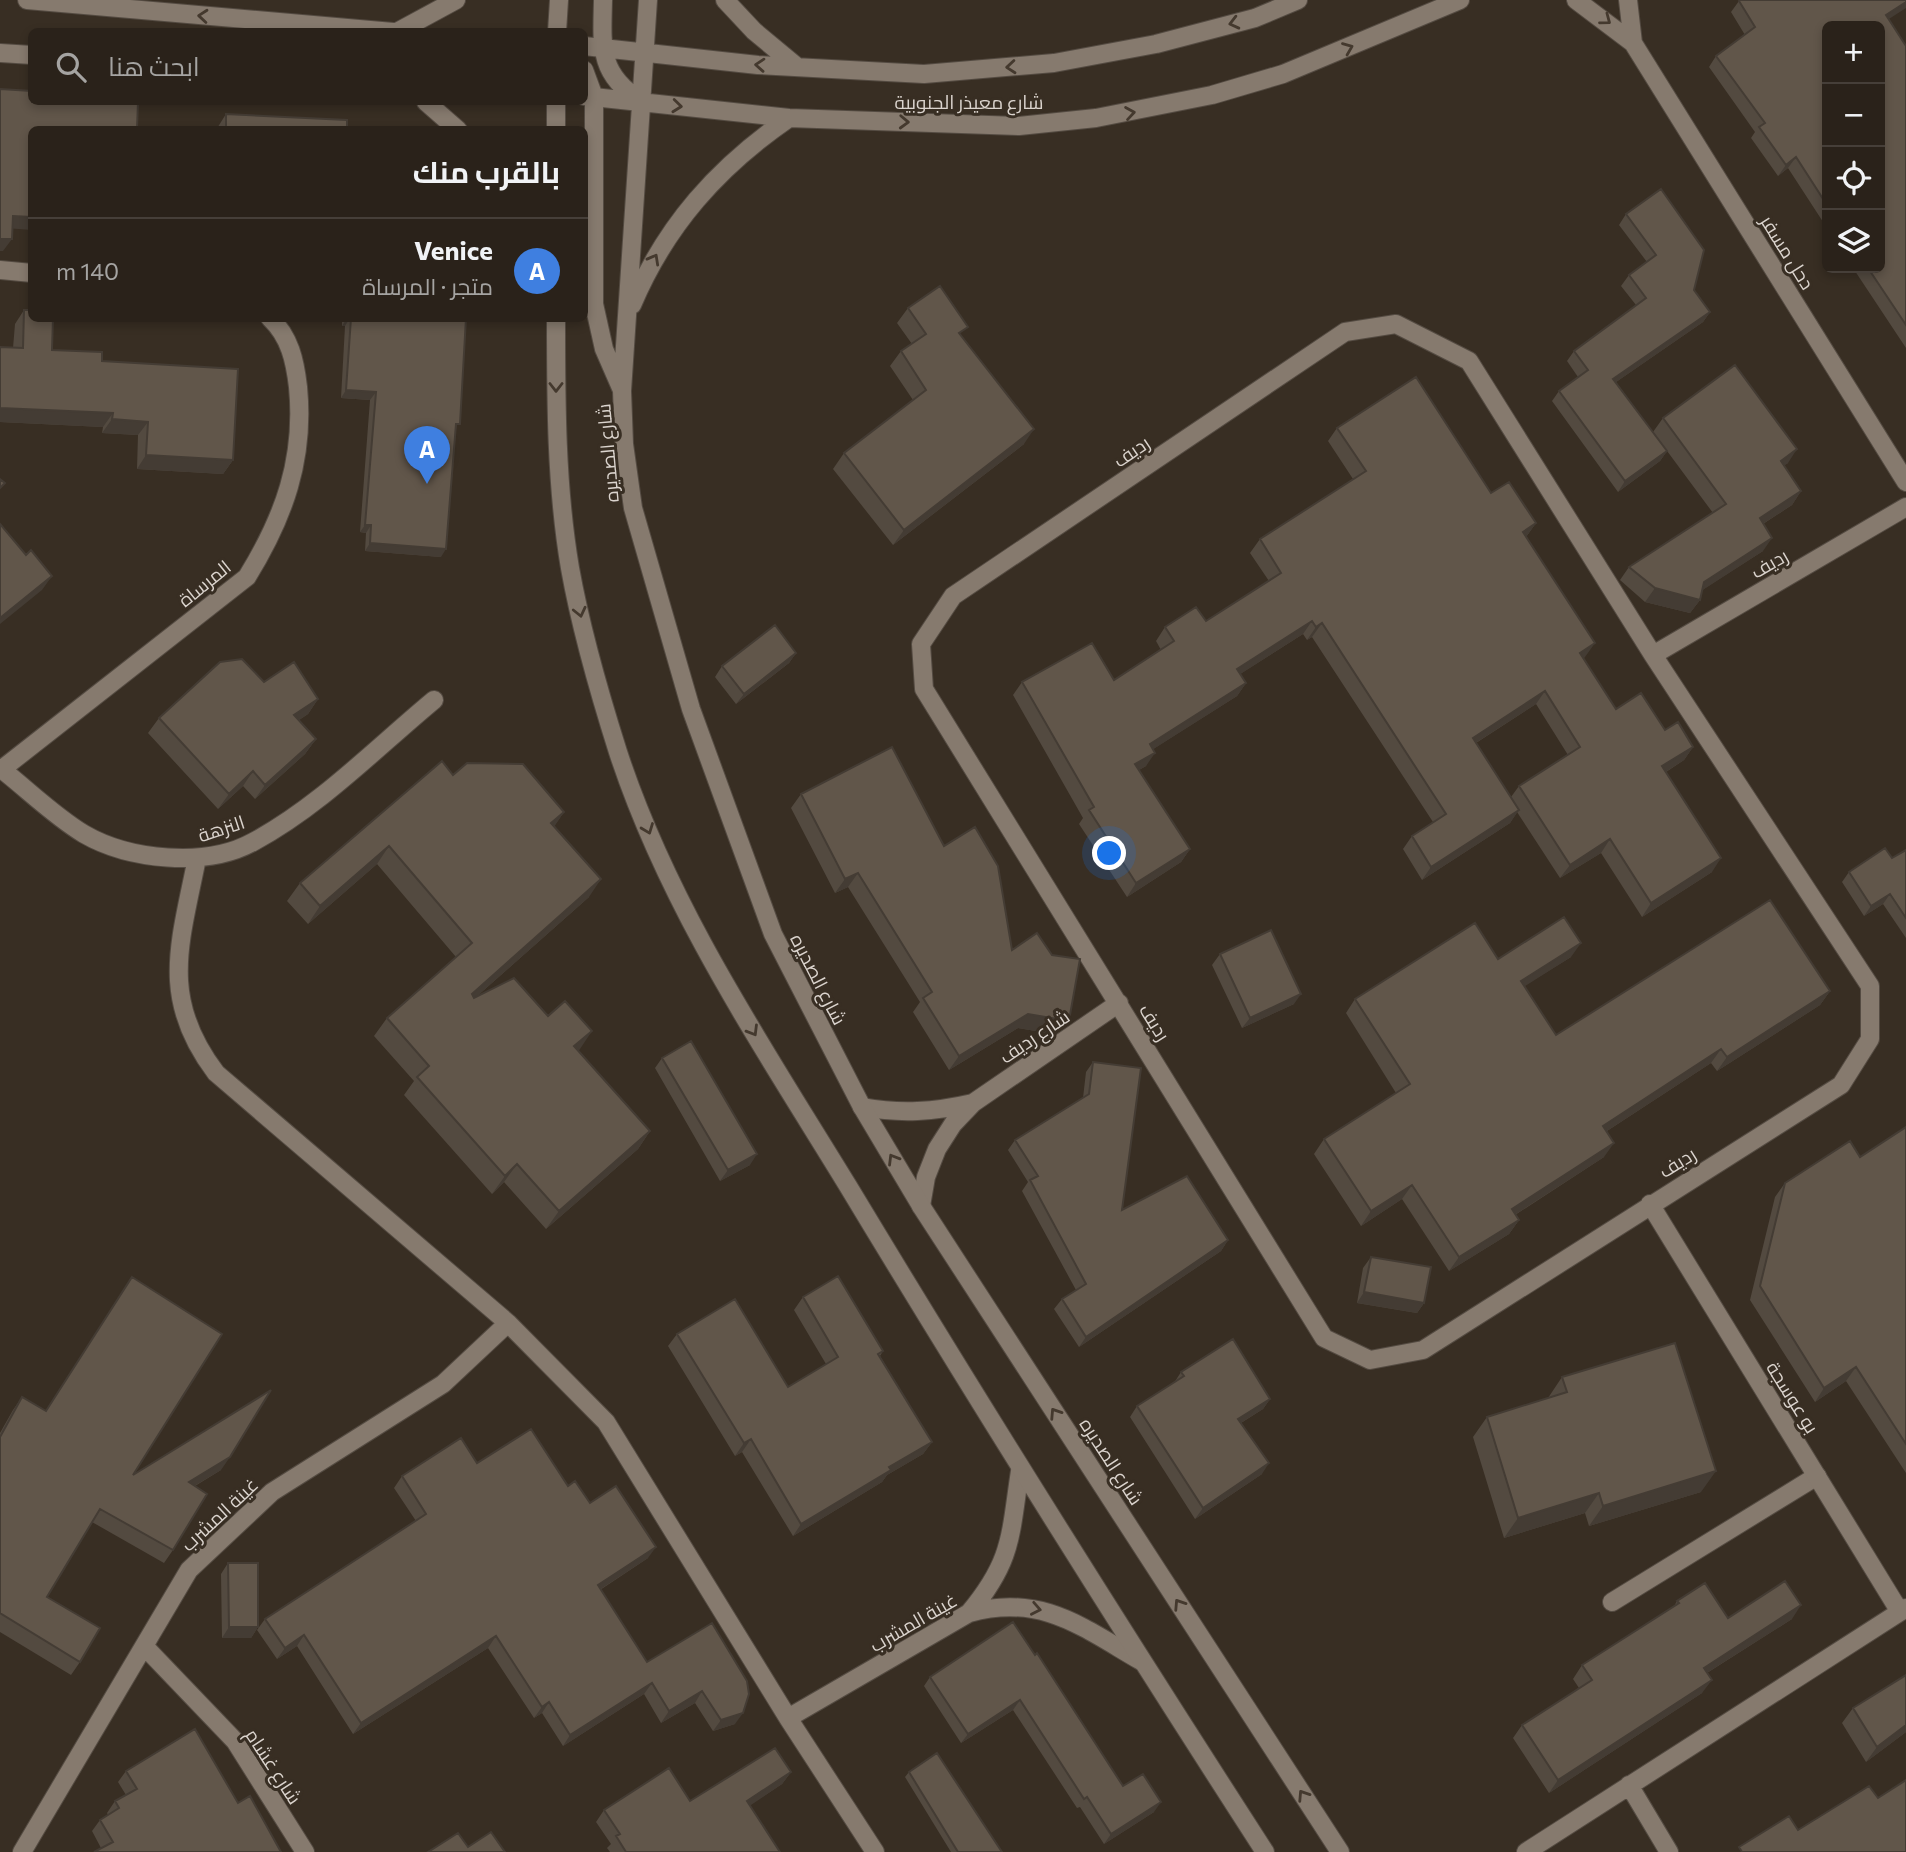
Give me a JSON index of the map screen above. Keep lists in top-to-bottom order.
{
  "streets": {
    "street": [
      "شارع معيذر الجنوبية",
      "دحل مسفر",
      "رديف",
      "شارع الصديره",
      "المرساة",
      "النزهة",
      "شارع رديف",
      "بو عوسجة",
      "غينة المشرب",
      "شارع غشام"
    ]
  },
  "crossings": [
    ["شارع معيذر الجنوبية", "شارع الصديره"],
    ["رديف", "شارع رديف"],
    ["رديف", "بو عوسجة"],
    ["شارع الصديره", "شارع رديف"],
    ["المرساة", "النزهة"],
    ["غينة المشرب", "شارع غشام"]
  ],
  "page": {
    "map_buttons": ["+", "−"],
    "search": "ابحث هنا",
    "heading": "بالقرب منك",
    "list": [
      {
        "mark": "A",
        "name": "Venice",
        "note": "متجر · المرساة",
        "value": "140 m"
      }
    ],
    "pins": "A"
  }
}
